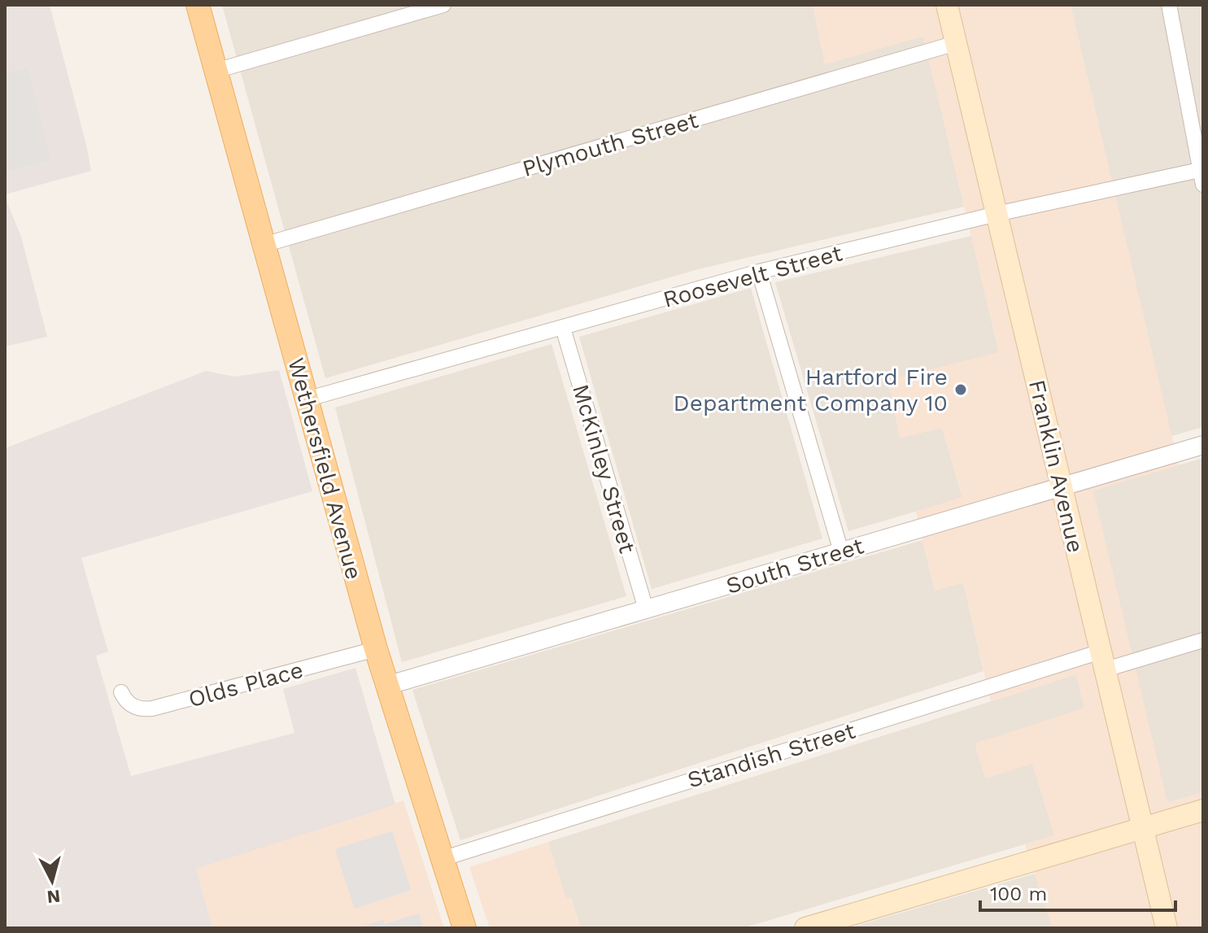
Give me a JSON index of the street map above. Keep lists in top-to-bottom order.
{
  "streets": {
    "main road": ["Franklin Avenue", "Wethersfield Avenue"],
    "street": [
      "Plymouth Street",
      "Roosevelt Street",
      "McKinley Street",
      "South Street",
      "Olds Place",
      "Standish Street"
    ]
  },
  "crossings": [
    ["Plymouth Street", "Franklin Avenue"],
    ["Plymouth Street", "Wethersfield Avenue"],
    ["Roosevelt Street", "Franklin Avenue"],
    ["Roosevelt Street", "Wethersfield Avenue"],
    ["Roosevelt Street", "McKinley Street"],
    ["Franklin Avenue", "South Street"],
    ["Franklin Avenue", "Standish Street"],
    ["Wethersfield Avenue", "South Street"],
    ["Wethersfield Avenue", "Olds Place"],
    ["Wethersfield Avenue", "Standish Street"],
    ["McKinley Street", "South Street"]
  ],
  "places": ["Hartford Fire Department Company 10"],
  "scale_bar": "100 m",
  "north": "bottom"
}
